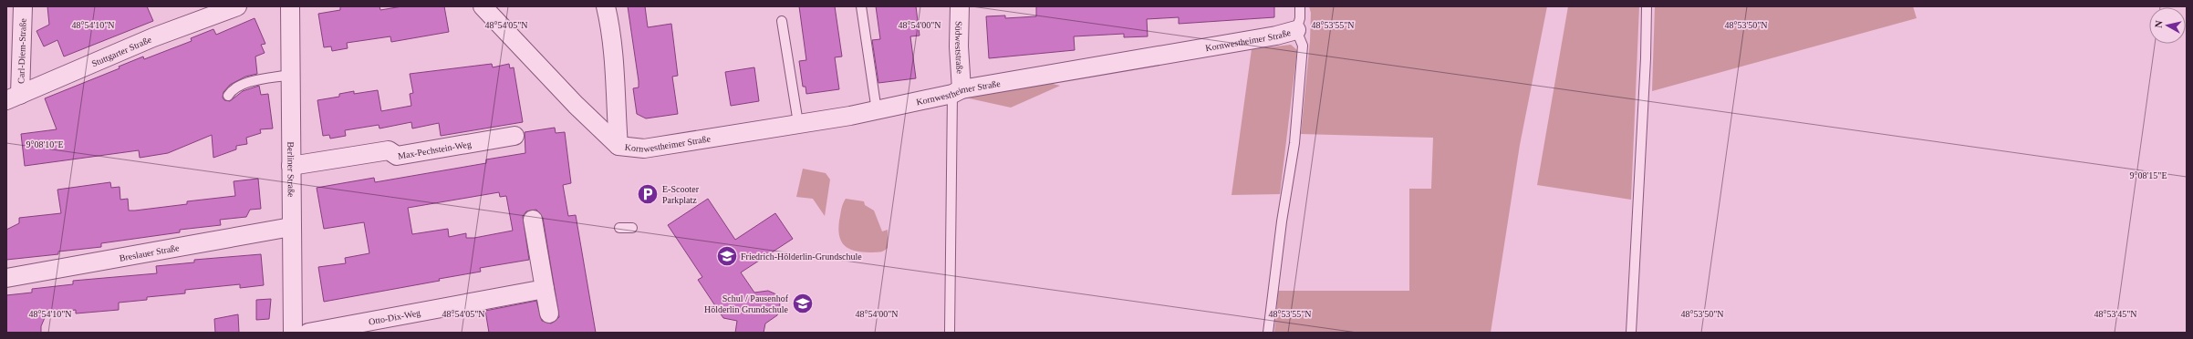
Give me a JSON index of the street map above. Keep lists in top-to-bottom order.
{
  "streets": {
    "street": [
      "Kornwestheimer Straße",
      "Südweststraße",
      "Carl-Diem-Straße",
      "Stuttgarter Straße",
      "Max-Pechstein-Weg",
      "Berliner Straße",
      "Breslauer Straße",
      "Otto-Dix-Weg"
    ]
  },
  "crossings": [
    ["Kornwestheimer Straße", "Südweststraße"],
    ["Carl-Diem-Straße", "Stuttgarter Straße"],
    ["Max-Pechstein-Weg", "Berliner Straße"],
    ["Berliner Straße", "Breslauer Straße"]
  ],
  "places": {
    "parking": ["E-Scooter Parkplatz"],
    "school or university": ["Friedrich-Hölderlin-Grundschule", "Schul / Pausenhof Hölderlin Grundschule"]
  },
  "north": "left",
  "coordinates": [
    "48°54'10\"N",
    "48°54'05\"N",
    "48°54'00\"N",
    "48°53'55\"N",
    "48°53'50\"N",
    "9°08'10\"E",
    "9°08'15\"E",
    "48°53'45\"N"
  ]
}
